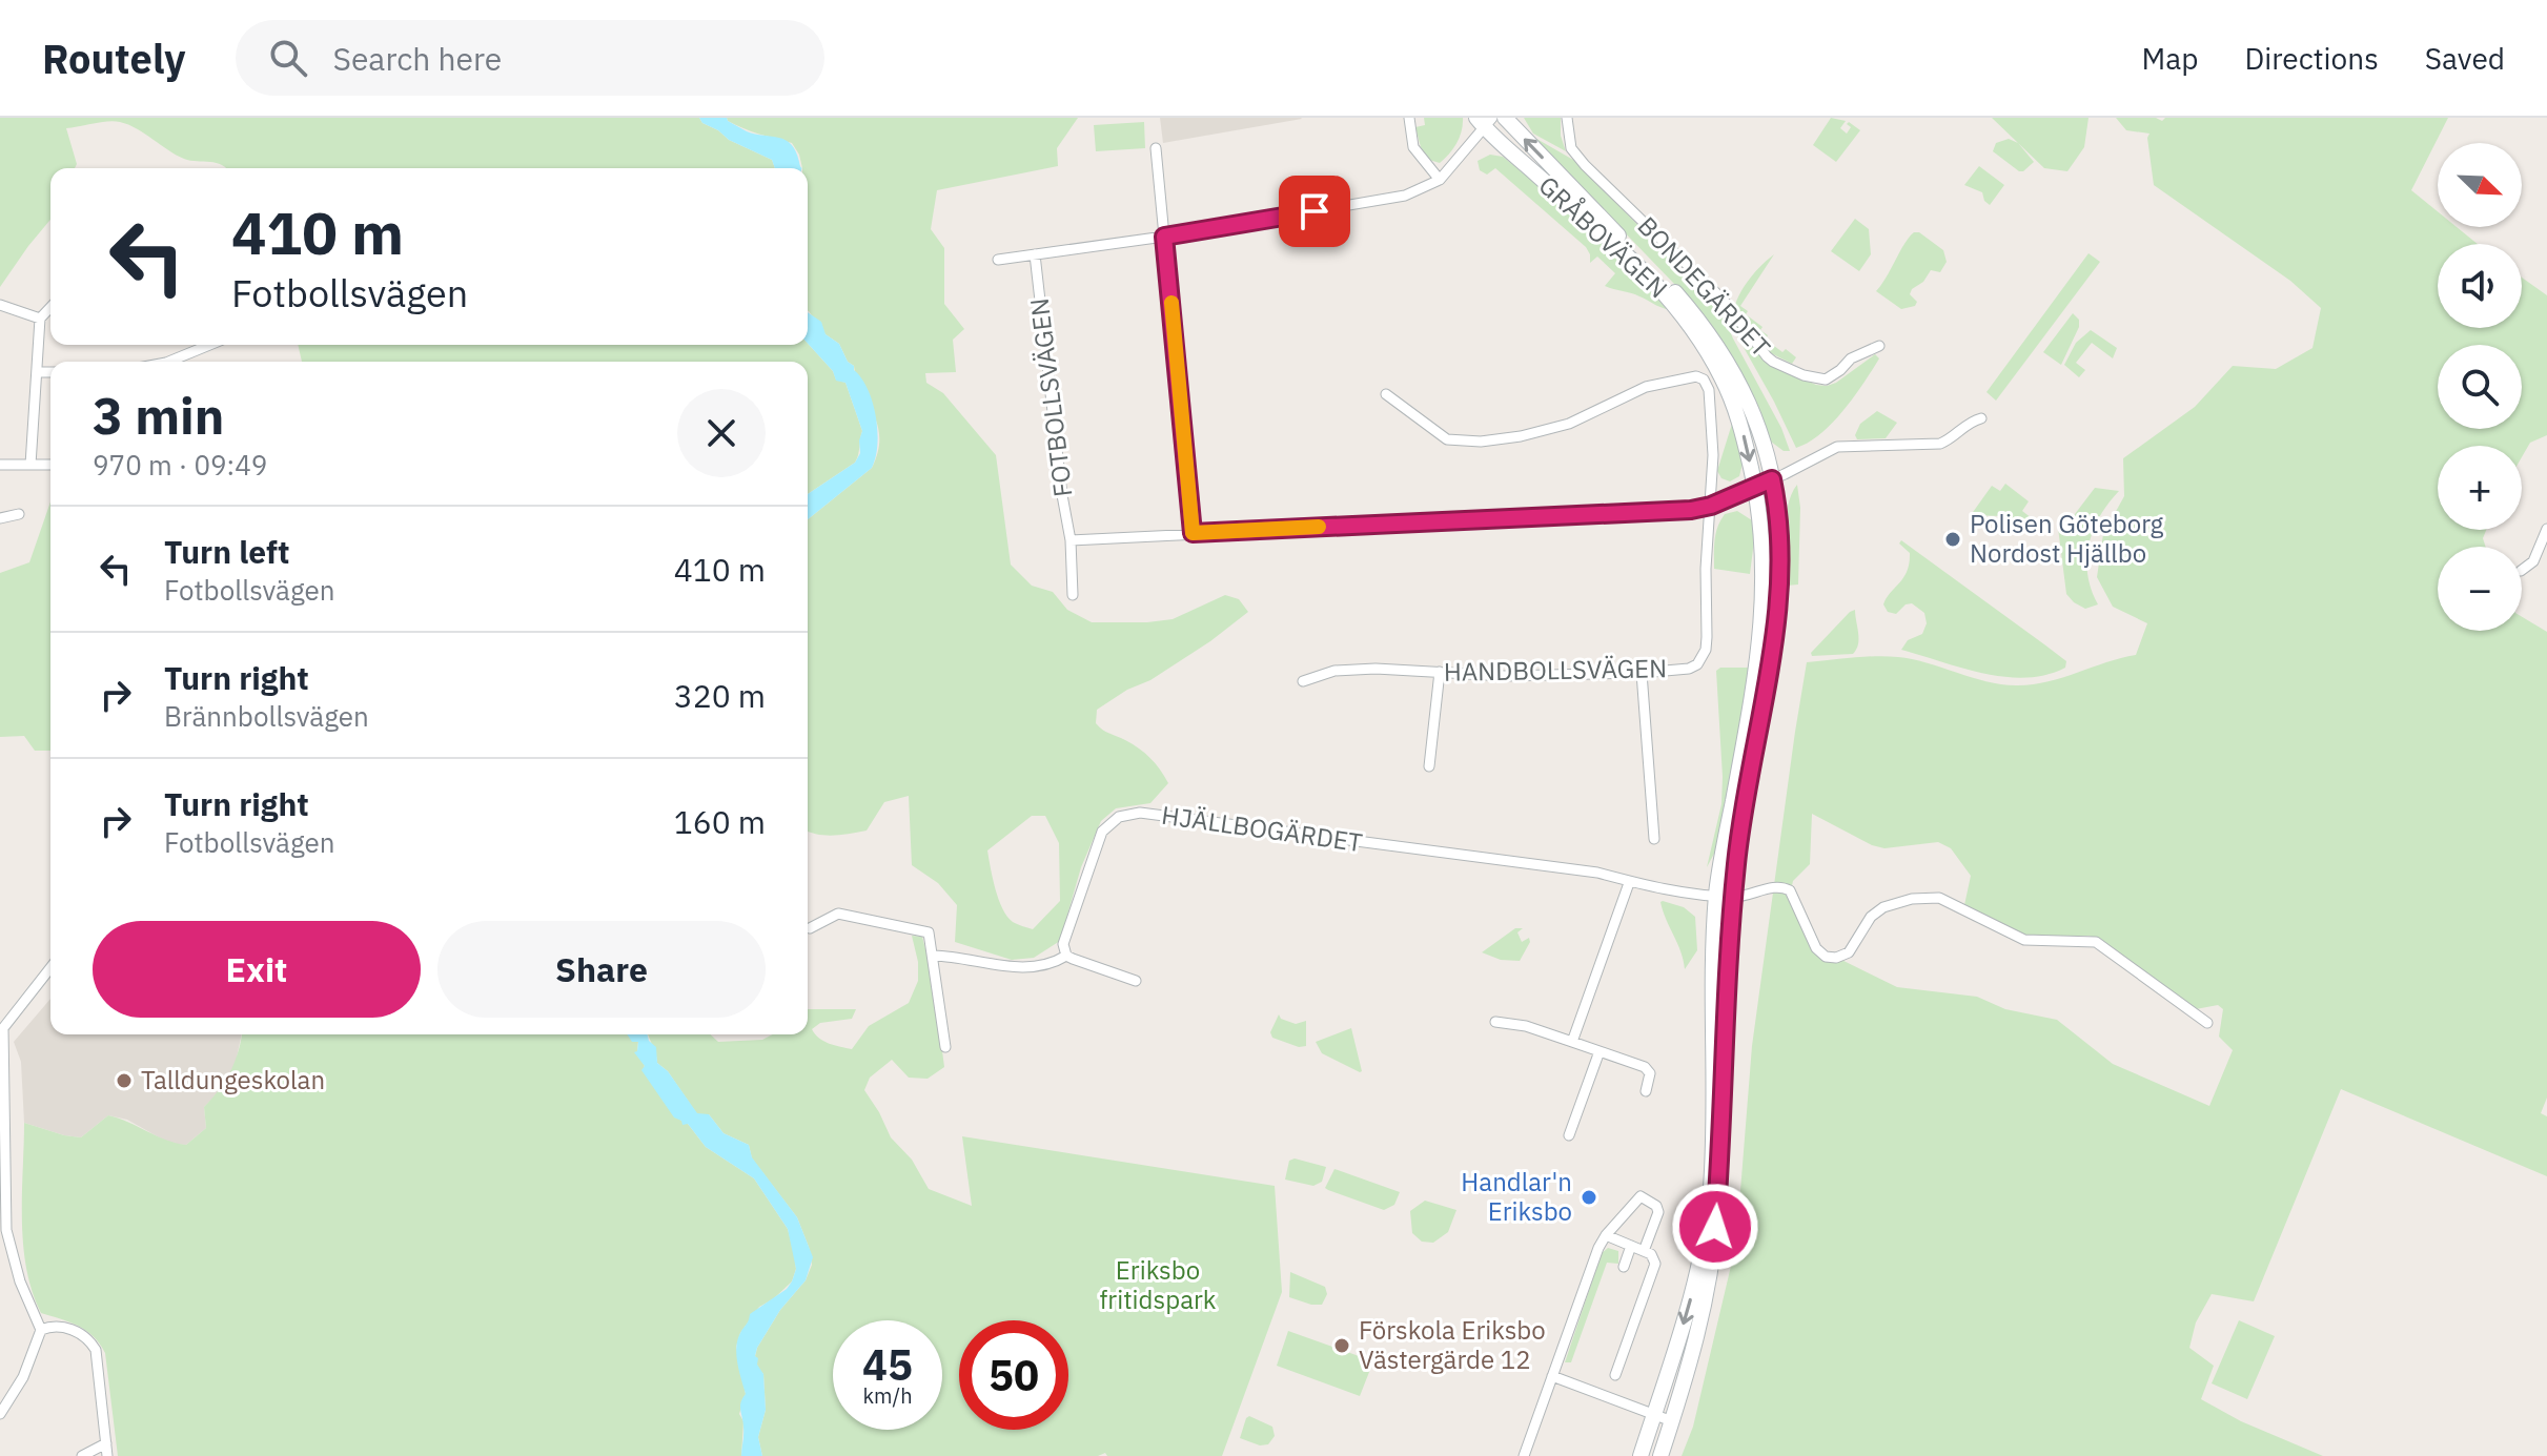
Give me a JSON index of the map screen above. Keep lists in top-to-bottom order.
{
  "streets": {
    "main road": ["GRÅBOVÄGEN"],
    "street": [
      "BONDEGÄRDET",
      "FOTBOLLSVÄGEN",
      "HANDBOLLSVÄGEN",
      "HJÄLLBOGÄRDET"
    ]
  },
  "crossings": [
    ["GRÅBOVÄGEN", "HJÄLLBOGÄRDET"]
  ],
  "parks": ["Eriksbo fritidspark"],
  "places": [
    "Polisen Göteborg Nordost Hjällbo",
    "Talldungeskolan",
    "Handlar'n Eriksbo",
    "Förskola Eriksbo Västergärde 12"
  ],
  "north": "bottom right",
  "page": {
    "header": "Routely",
    "search": "Search here",
    "nav": ["Map", "Directions", "Saved"],
    "map_buttons": ["+", "−"],
    "turn": ["410 m", "Fotbollsvägen"],
    "heading": ["3 min", "970 m · 09:49"],
    "list": [
      {
        "name": "Turn left",
        "note": "Fotbollsvägen",
        "value": "410 m"
      },
      {
        "name": "Turn right",
        "note": "Brännbollsvägen",
        "value": "320 m"
      },
      {
        "name": "Turn right",
        "note": "Fotbollsvägen",
        "value": "160 m"
      }
    ],
    "buttons": ["Exit", "Share"],
    "speed": "45 km/h",
    "limit": "50"
  }
}
